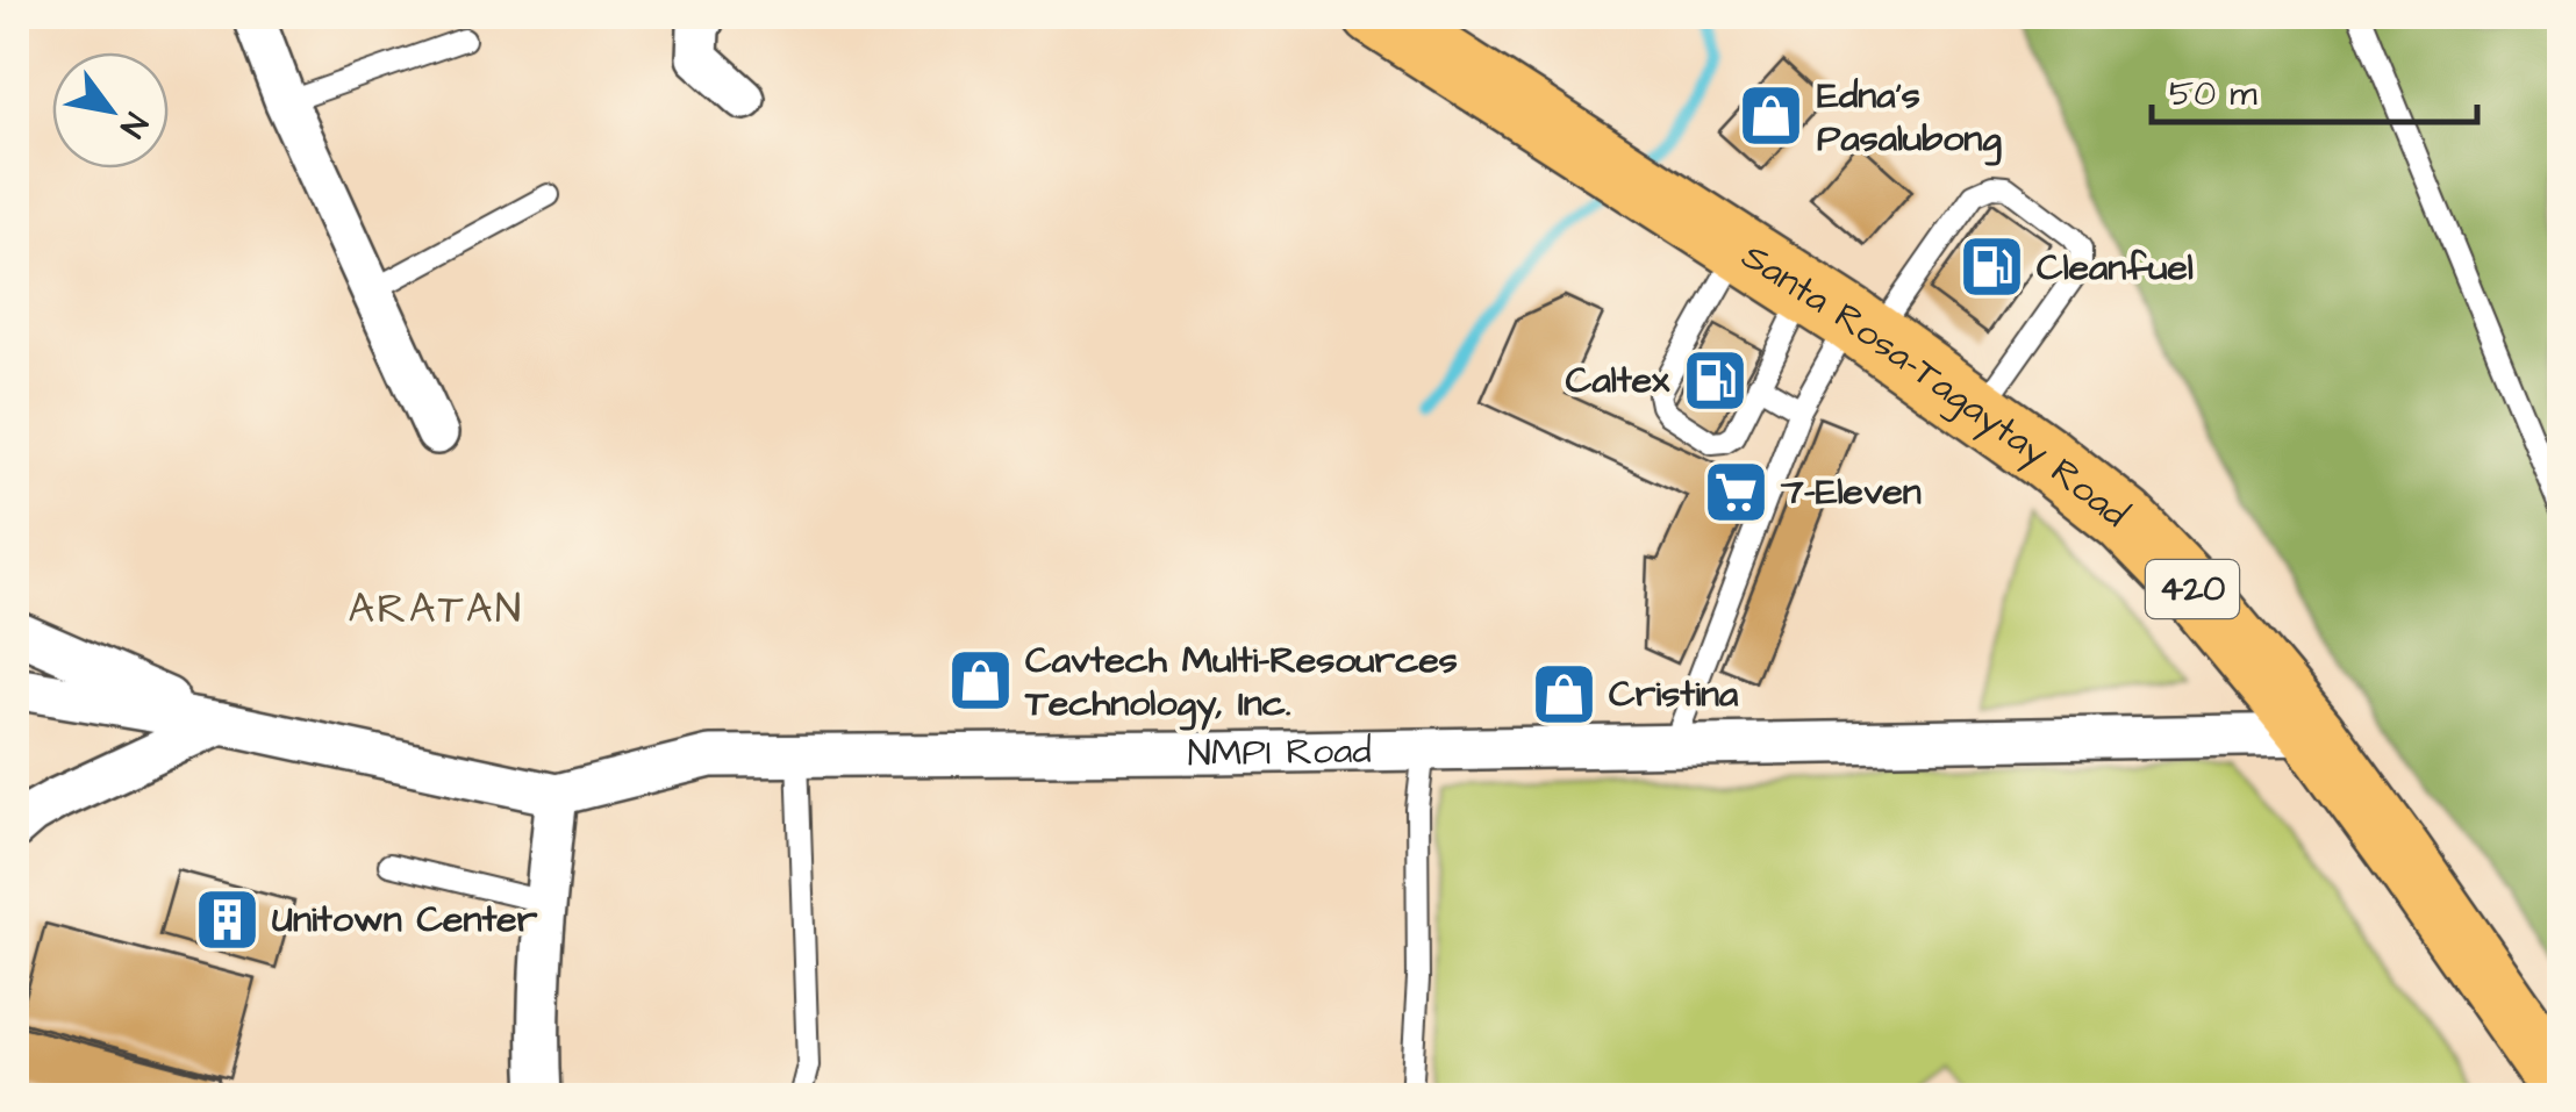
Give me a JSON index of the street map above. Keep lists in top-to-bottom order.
{
  "streets": {
    "main road": ["Santa Rosa-Tagaytay Road", "420"],
    "street": ["NMPI Road"]
  },
  "crossings": [
    ["Santa Rosa-Tagaytay Road", "NMPI Road"]
  ],
  "districts": ["ARATAN"],
  "places": {
    "shop": ["Edna's Pasalubong", "Cavtech Multi-Resources Technology, Inc.", "Cristina"],
    "fuel station": ["Cleanfuel", "Caltex"],
    "supermarket": ["7-Eleven"],
    "building": ["Unitown Center"]
  },
  "scale_bar": "50 m",
  "north": "bottom right"
}
